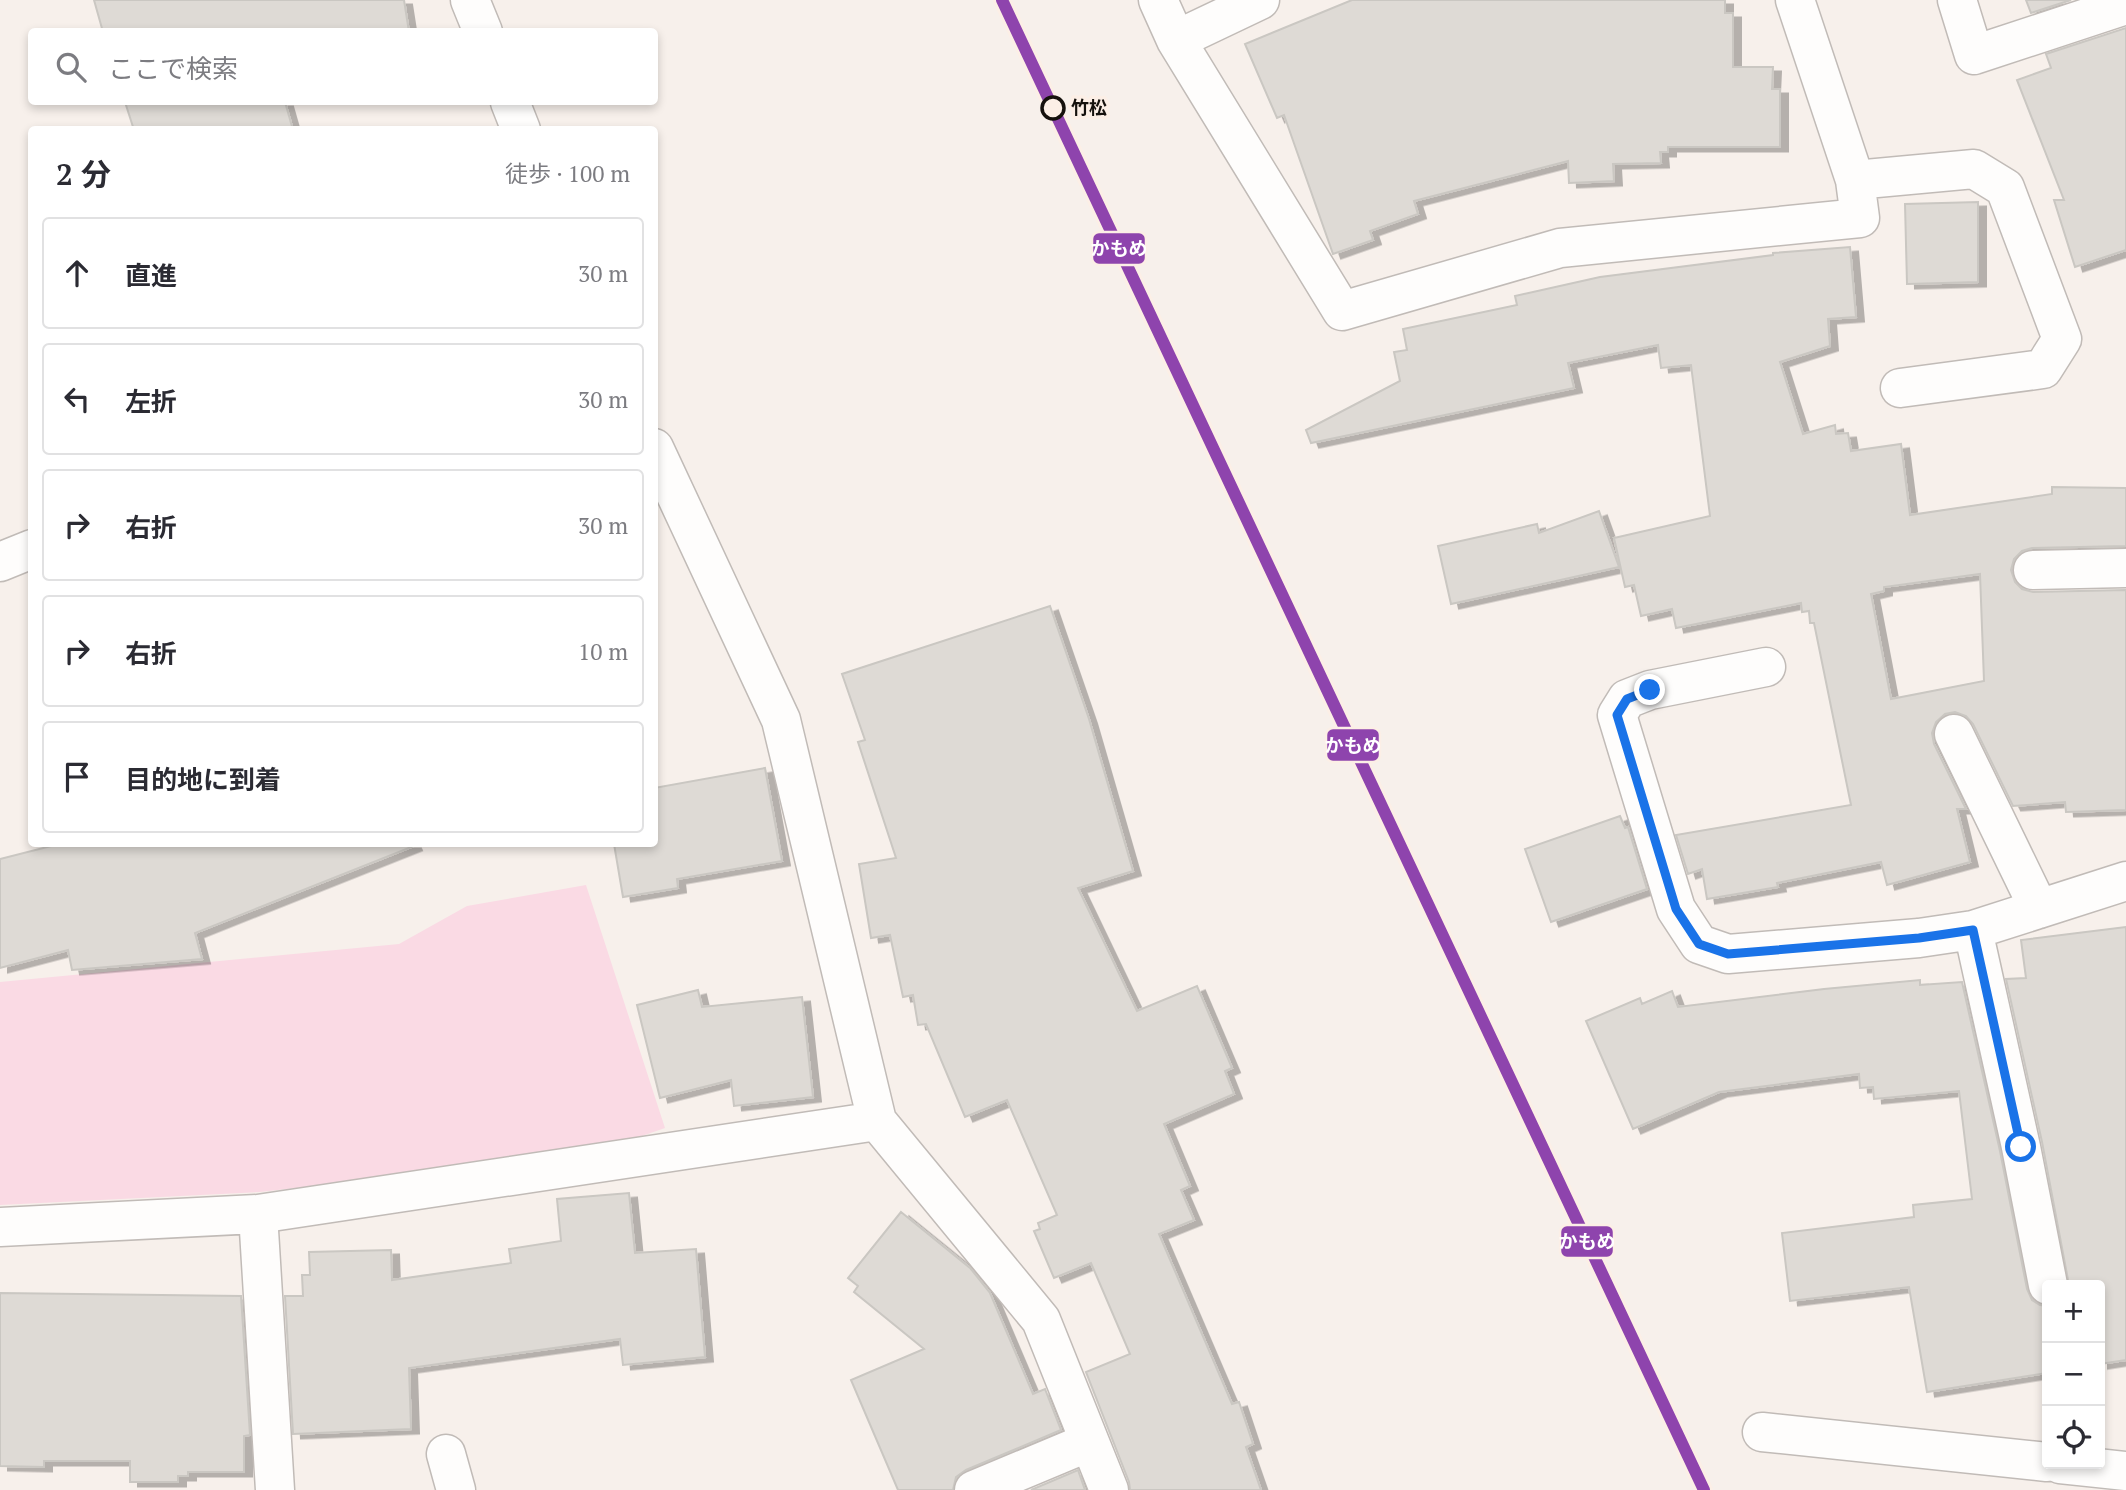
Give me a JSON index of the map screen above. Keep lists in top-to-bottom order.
{
  "places": ["竹松"],
  "lines": ["transit line かもめ"],
  "page": {
    "search": "ここで検索",
    "heading": ["2 分", "徒歩 · 100 m"],
    "list": [
      ["直進", "30 m"],
      ["左折", "30 m"],
      ["右折", "30 m"],
      ["右折", "10 m"],
      "目的地に到着"
    ],
    "map_buttons": ["+", "−"]
  }
}
